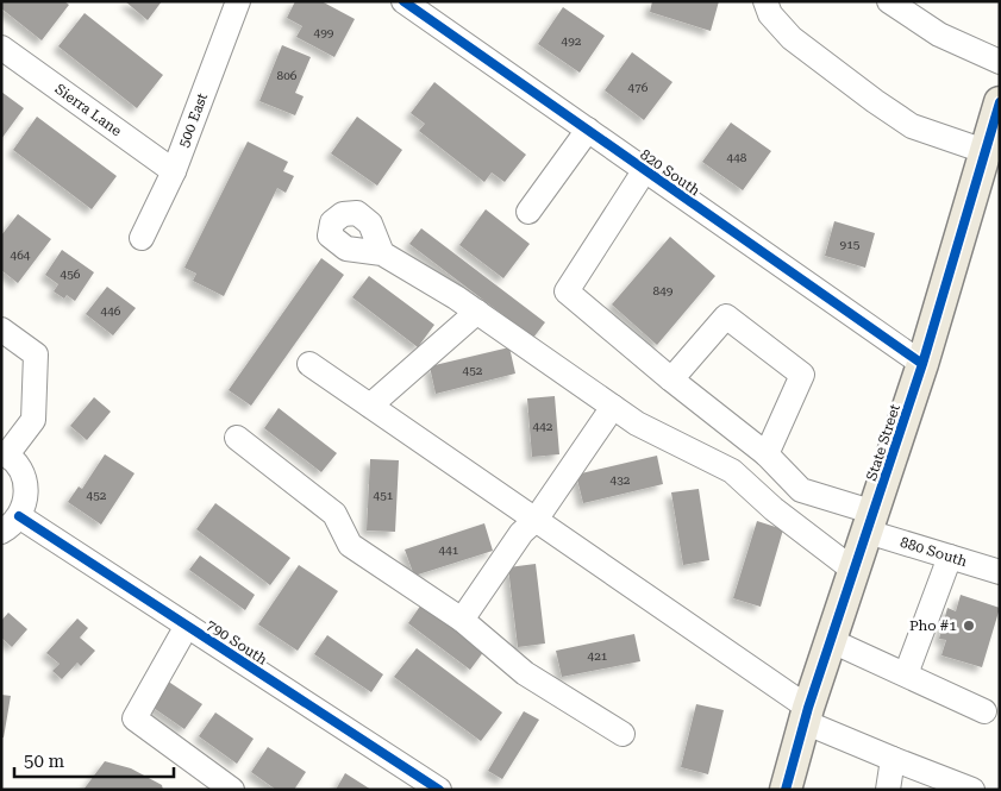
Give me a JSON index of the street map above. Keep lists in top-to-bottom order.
{
  "streets": {
    "main road": ["State Street"],
    "street": [
      "Sierra Lane",
      "500 East",
      "820 South",
      "880 South",
      "790 South"
    ]
  },
  "crossings": [
    ["Sierra Lane", "500 East"],
    ["820 South", "State Street"],
    ["820 South", "880 South"],
    ["State Street", "880 South"]
  ],
  "places": ["Pho #1"],
  "house_numbers": [
    "499",
    "492",
    "806",
    "476",
    "448",
    "915",
    "464",
    "456",
    "849",
    "446",
    "452",
    "442",
    "432",
    "452",
    "451",
    "441",
    "421"
  ],
  "scale_bar": "50 m"
}
